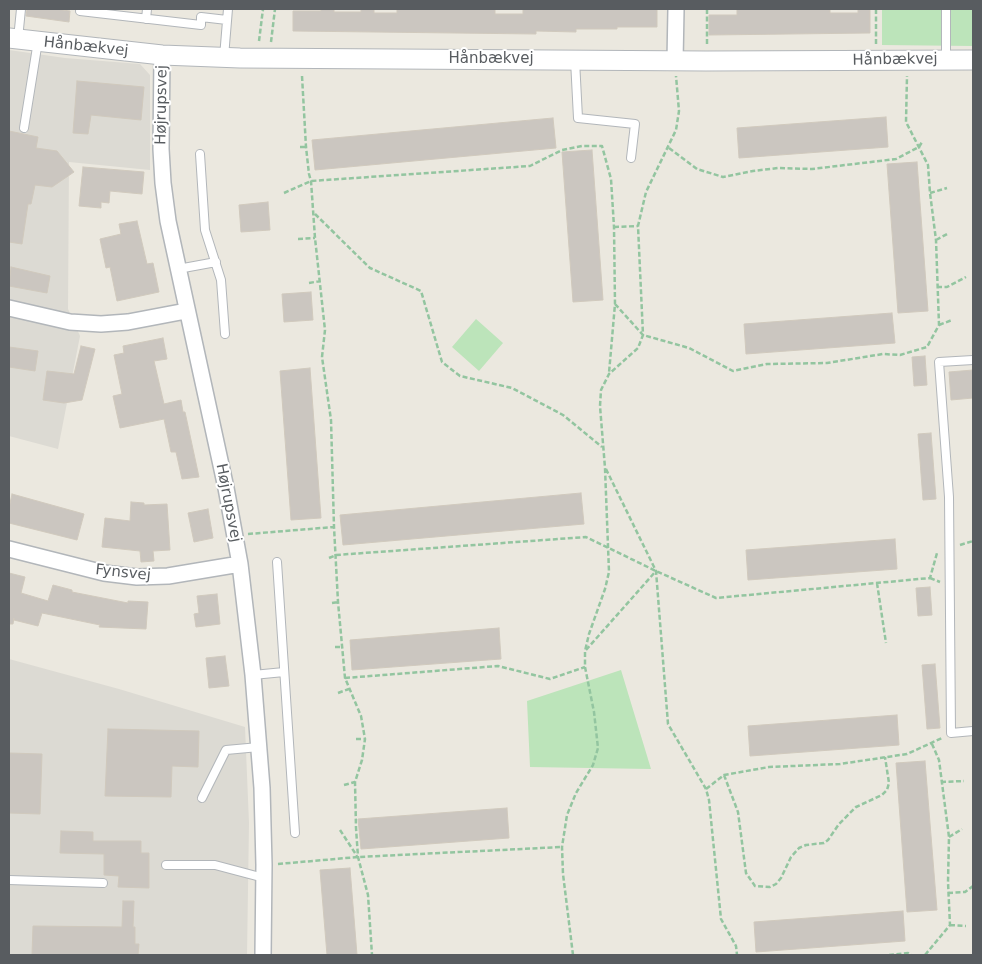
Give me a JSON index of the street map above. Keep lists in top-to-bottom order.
{
  "streets": {
    "street": ["Hånbækvej", "Højrupsvej", "Fynsvej"]
  },
  "crossings": [
    ["Hånbækvej", "Højrupsvej"],
    ["Højrupsvej", "Fynsvej"]
  ]
}
